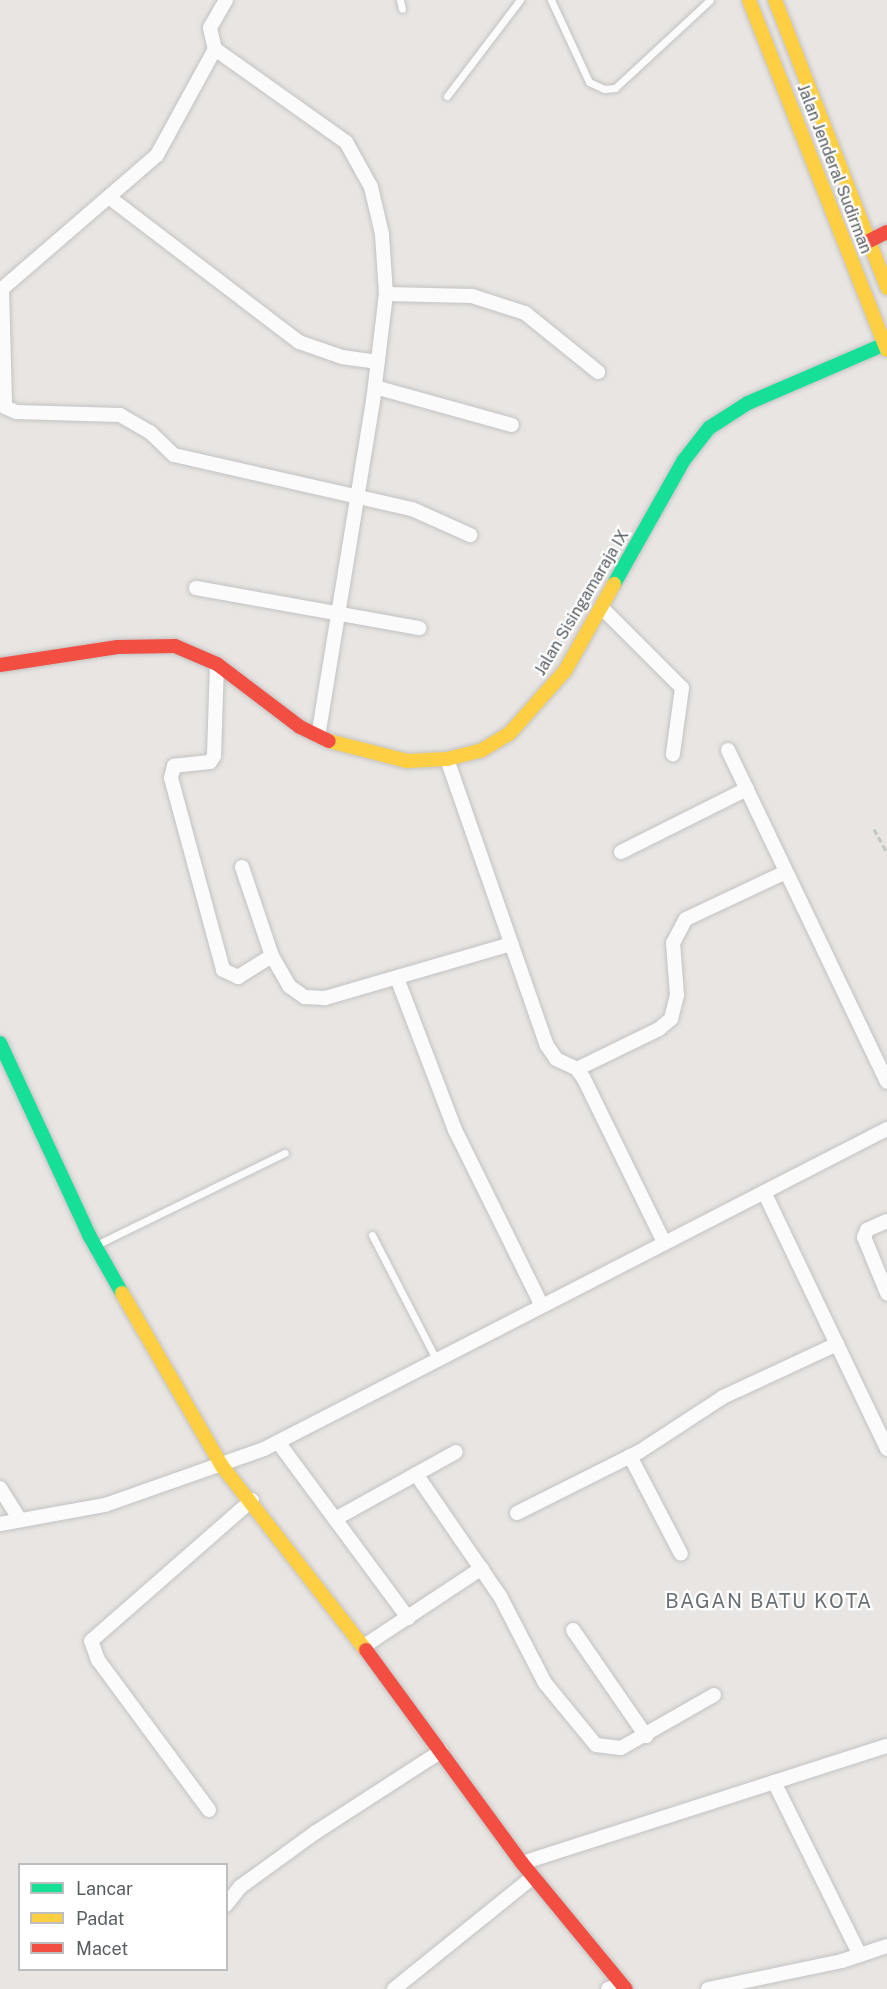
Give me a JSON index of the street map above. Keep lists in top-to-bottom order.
{
  "streets": {
    "main road": ["Jalan Jenderal Sudirman", "Jalan Sisingamaraja IX"]
  },
  "crossings": [
    ["Jalan Jenderal Sudirman", "Jalan Sisingamaraja IX"]
  ],
  "districts": ["BAGAN BATU KOTA"],
  "legend": ["Lancar", "Padat", "Macet"]
}
